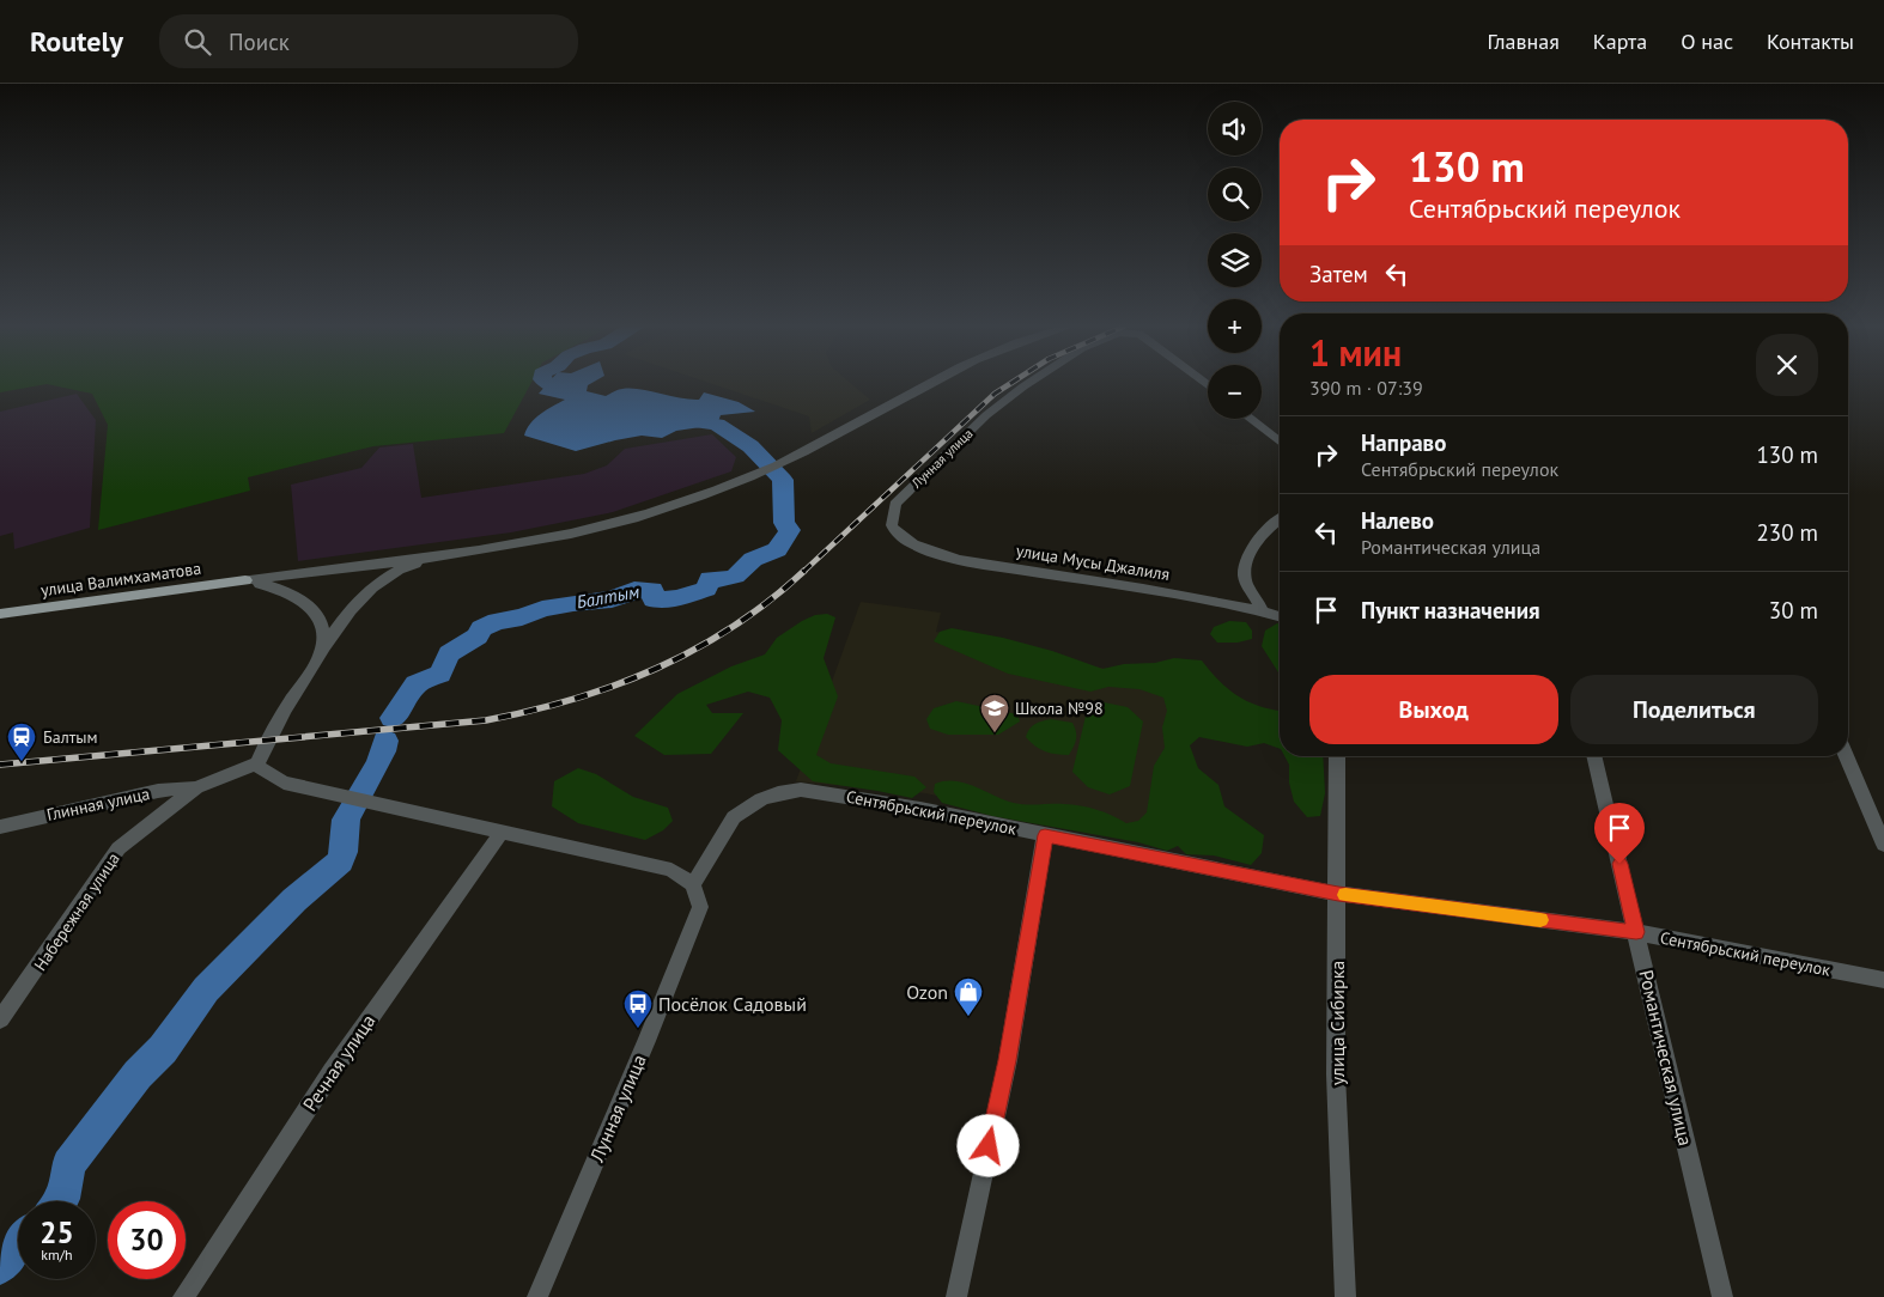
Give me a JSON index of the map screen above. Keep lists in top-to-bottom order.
{
  "streets": {
    "main road": ["улица Валимхаматова"],
    "street": [
      "Лунная улица",
      "улица Мусы Джалиля",
      "Глинная улица",
      "Сентябрьский переулок",
      "Набережная улица",
      "улица Сибирка",
      "Романтическая улица",
      "Речная улица"
    ]
  },
  "crossings": [
    ["Лунная улица", "улица Мусы Джалиля"],
    ["Лунная улица", "Сентябрьский переулок"],
    ["Глинная улица", "Набережная улица"],
    ["Сентябрьский переулок", "улица Сибирка"],
    ["Сентябрьский переулок", "Романтическая улица"]
  ],
  "water": ["Балтым"],
  "places": {
    "school or university": ["Школа №98"],
    "station": ["Балтым"],
    "shop": ["Ozon"],
    "bus stop": ["Посёлок Садовый"]
  },
  "page": {
    "header": "Routely",
    "search": "Поиск",
    "nav": [
      "Главная",
      "Карта",
      "О нас",
      "Контакты"
    ],
    "map_buttons": ["+", "−"],
    "turn": ["130 m", "Сентябрьский переулок"],
    "then": "Затем",
    "heading": ["1 мин", "390 m · 07:39"],
    "list": [
      {
        "name": "Направо",
        "note": "Сентябрьский переулок",
        "value": "130 m"
      },
      {
        "name": "Налево",
        "note": "Романтическая улица",
        "value": "230 m"
      },
      {
        "name": "Пункт назначения",
        "value": "30 m"
      }
    ],
    "buttons": ["Выход", "Поделиться"],
    "speed": "25 km/h",
    "limit": "30"
  }
}
